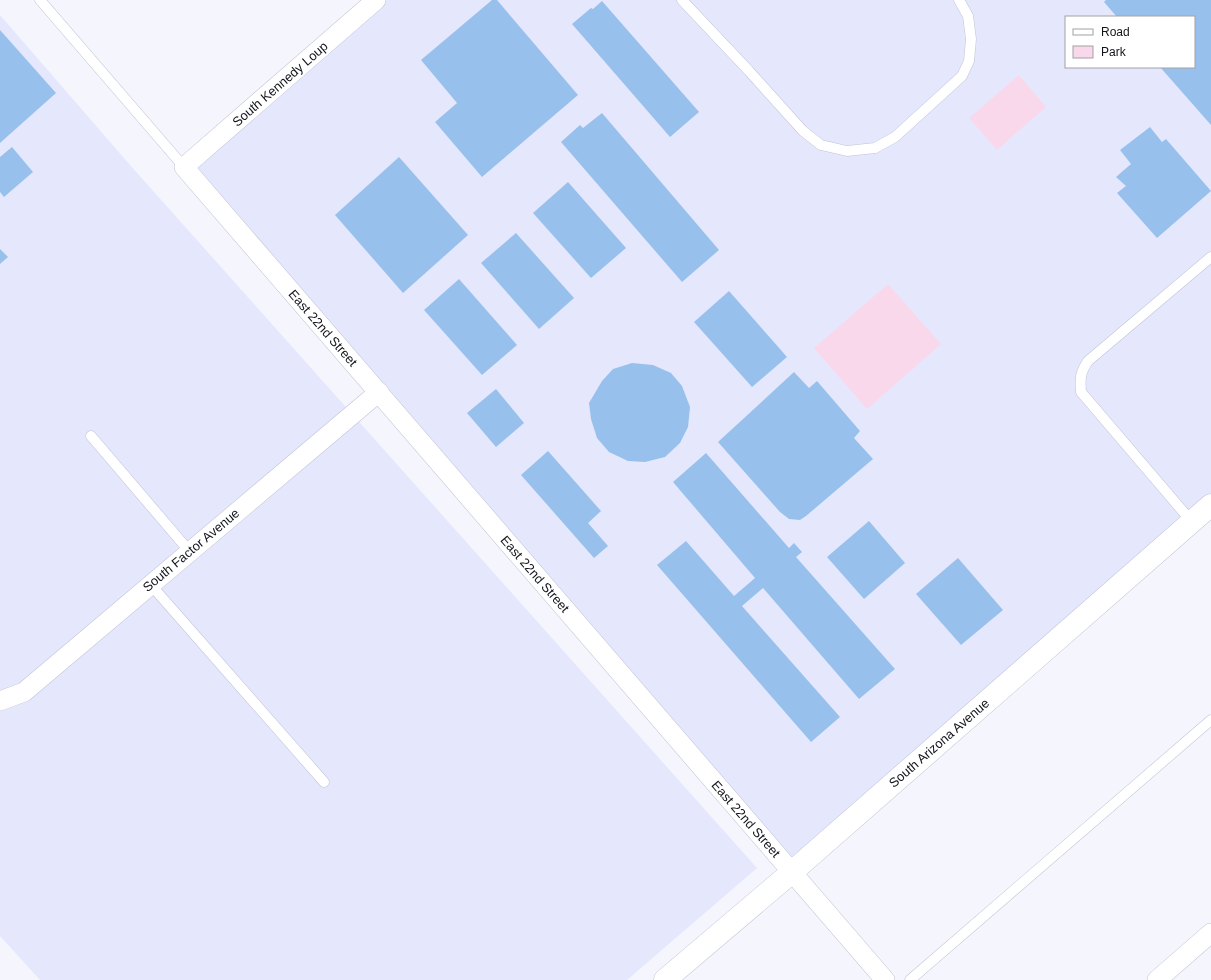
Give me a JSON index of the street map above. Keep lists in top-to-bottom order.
{
  "streets": {
    "street": [
      "South Kennedy Loup",
      "East 22nd Street",
      "South Factor Avenue",
      "South Arizona Avenue"
    ]
  },
  "crossings": [
    ["South Kennedy Loup", "East 22nd Street"],
    ["East 22nd Street", "South Factor Avenue"],
    ["East 22nd Street", "South Arizona Avenue"]
  ],
  "legend": ["Road", "Park"]
}
